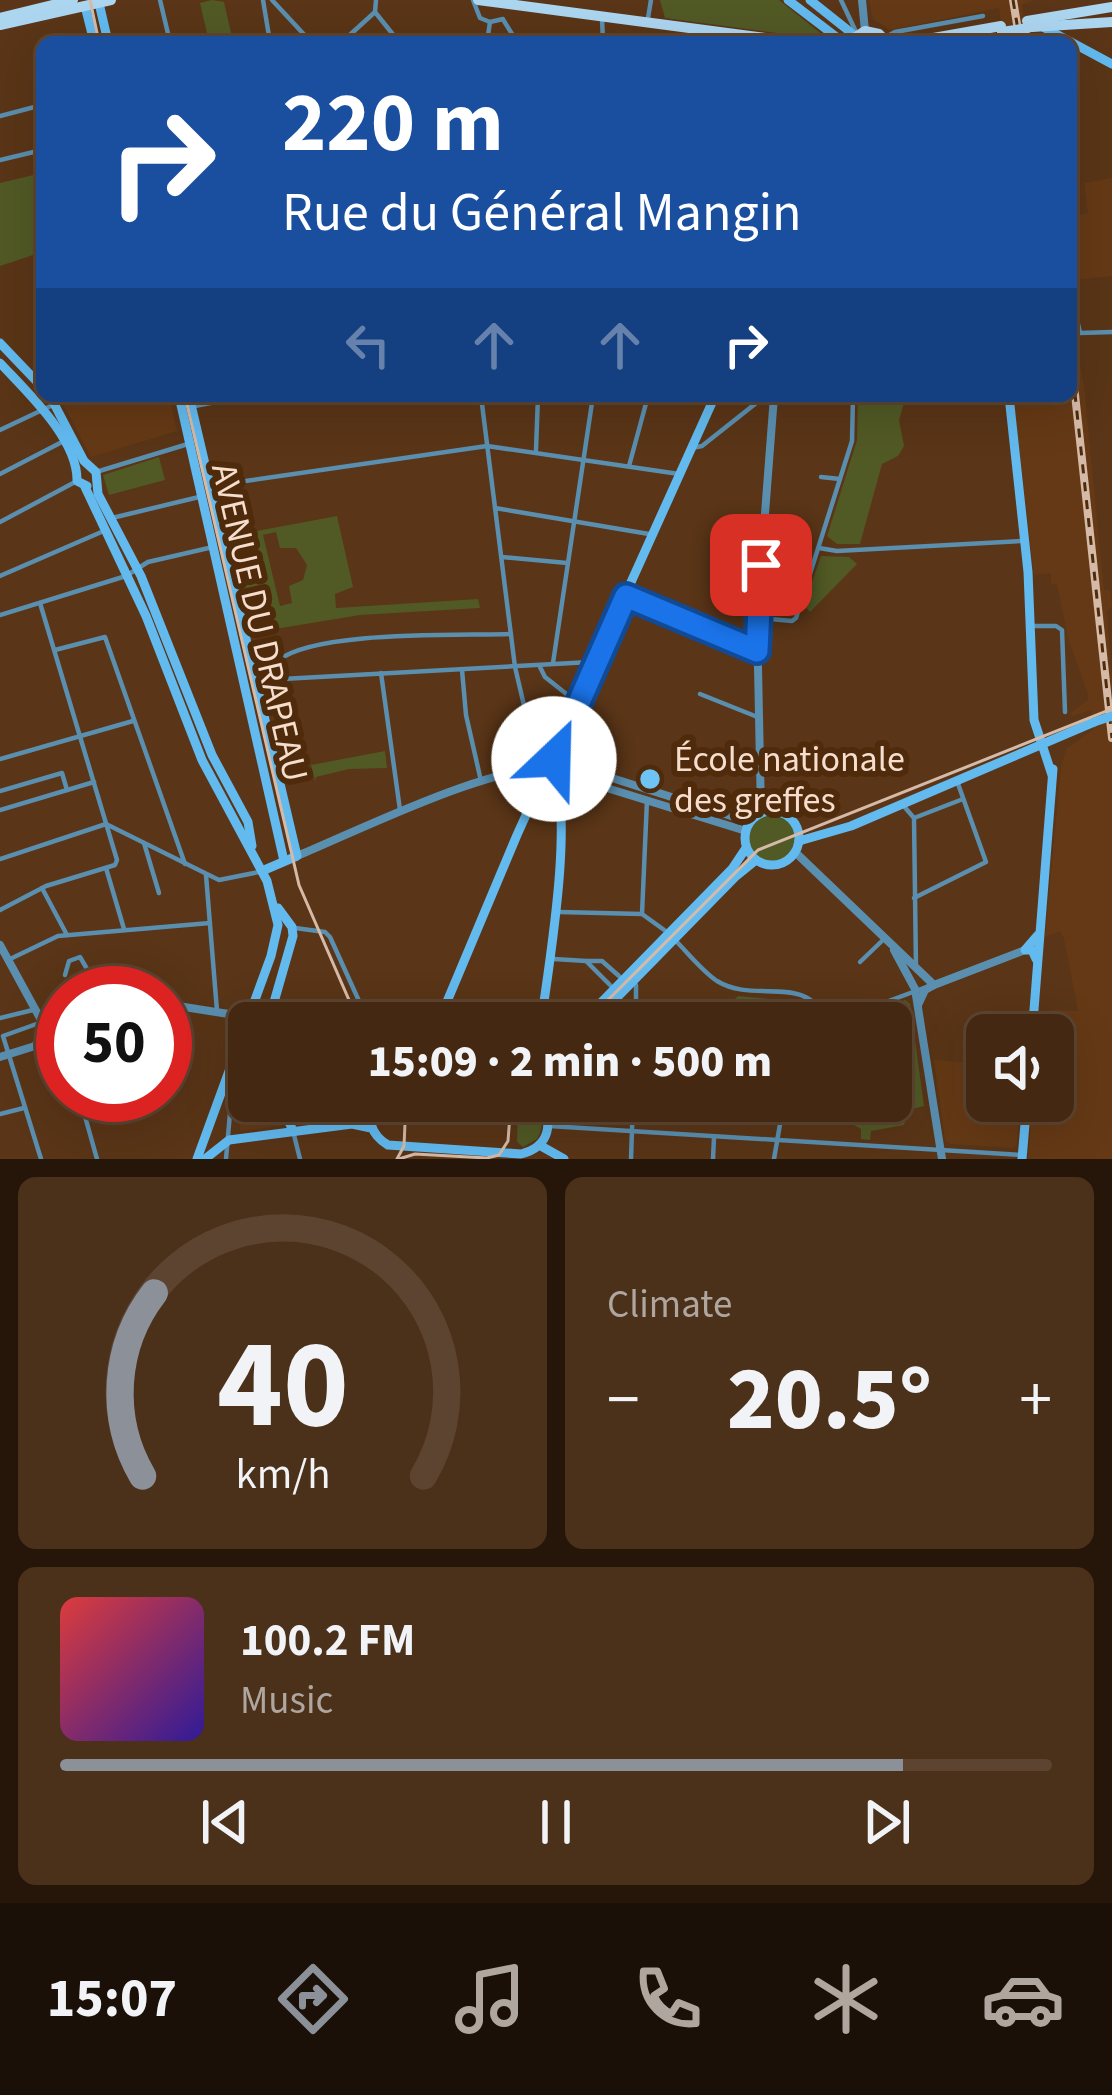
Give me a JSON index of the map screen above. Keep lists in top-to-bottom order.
{
  "streets": {
    "main road": ["AVENUE DU DRAPEAU"]
  },
  "places": ["École nationale des greffes"],
  "page": {
    "turn": ["220 m", "Rue du Général Mangin"],
    "limit": "50",
    "trip": "15:09 · 2 min · 500 m",
    "tile": "Climate",
    "heat": ["−", "20.5°", "+"],
    "song": ["100.2 FM", "Music"],
    "tabs": "15:07",
    "gauge": ["40", "km/h"]
  }
}
